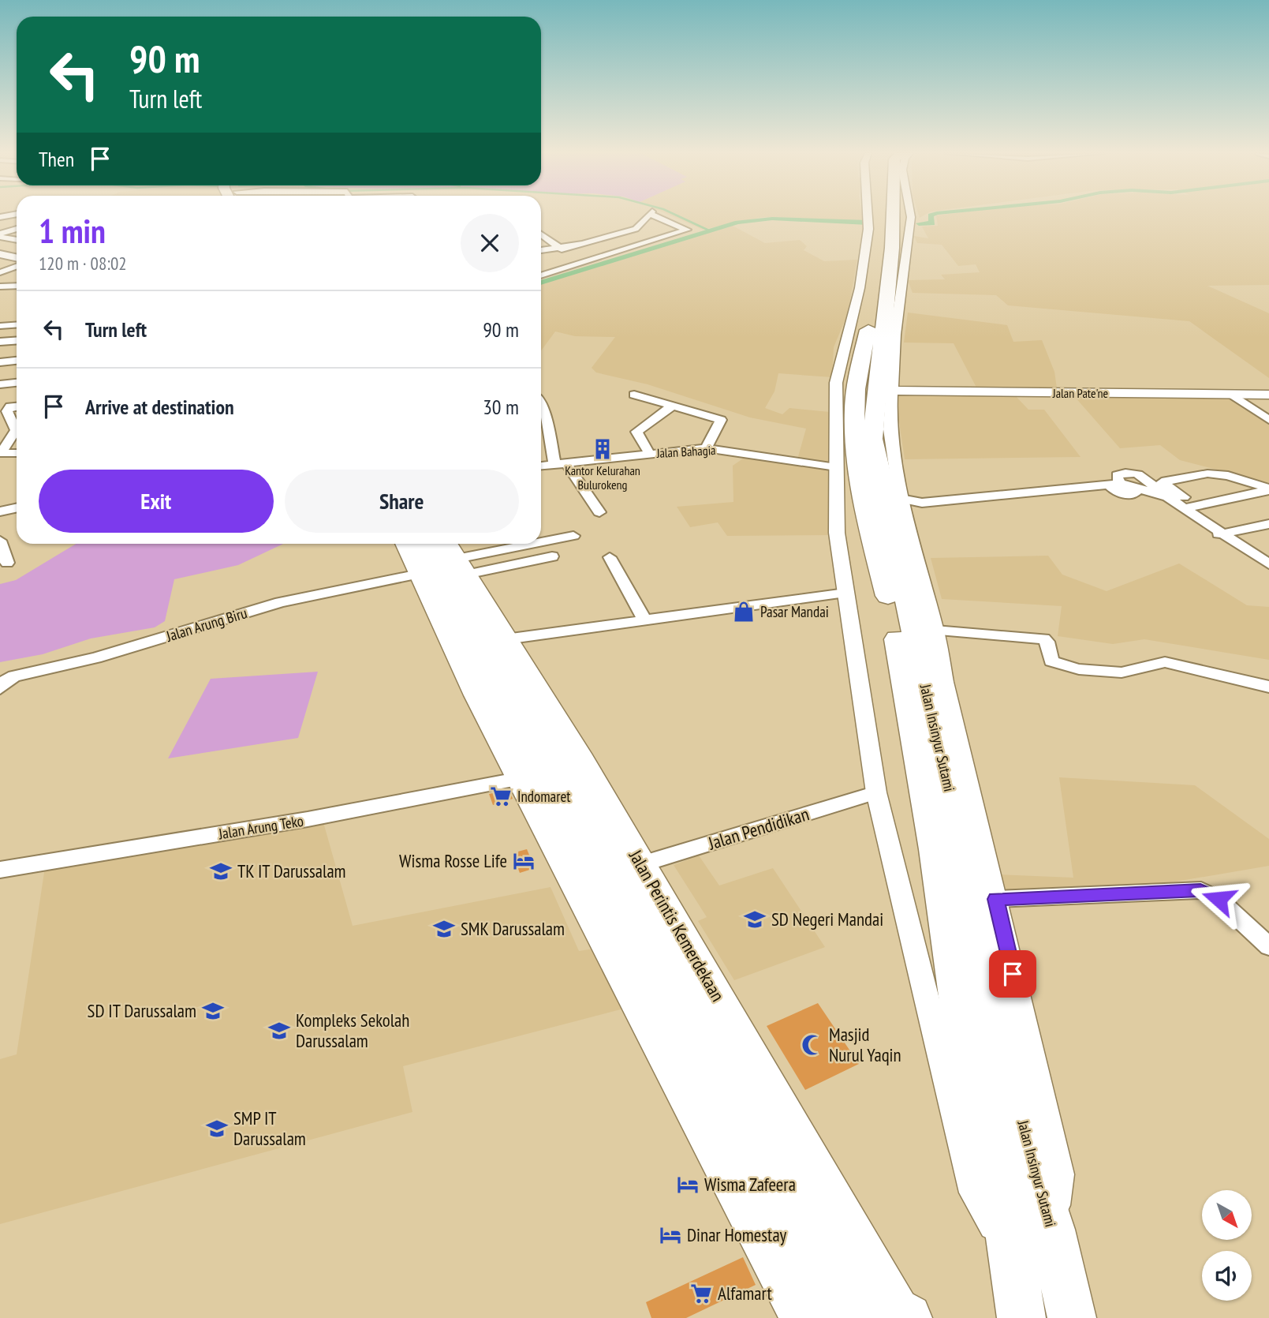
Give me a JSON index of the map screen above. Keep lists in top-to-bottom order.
{
  "streets": {
    "highway": ["Jalan Insinyur Sutami", "Jalan Perintis Kemerdekaan"],
    "street": [
      "Jalan Pate'ne",
      "Jalan Bahagia",
      "Jalan Arung Biru",
      "Jalan Arung Teko",
      "Jalan Pendidikan"
    ]
  },
  "crossings": [
    ["Jalan Pendidikan", "Jalan Perintis Kemerdekaan"]
  ],
  "places": {
    "building": ["Kantor Kelurahan Bulurokeng"],
    "shop": ["Pasar Mandai"],
    "supermarket": ["Indomaret", "Alfamart"],
    "hotel": ["Wisma Rosse Life", "Wisma Zafeera", "Dinar Homestay"],
    "school or university": [
      "TK IT Darussalam",
      "SD Negeri Mandai",
      "SMK Darussalam",
      "SD IT Darussalam",
      "Kompleks Sekolah Darussalam",
      "SMP IT Darussalam"
    ],
    "mosque": ["Masjid Nurul Yaqin"]
  },
  "north": "bottom right",
  "page": {
    "turn": ["90 m", "Turn left"],
    "then": "Then",
    "heading": ["1 min", "120 m · 08:02"],
    "list": [
      {
        "name": "Turn left",
        "value": "90 m"
      },
      {
        "name": "Arrive at destination",
        "value": "30 m"
      }
    ],
    "buttons": ["Exit", "Share"]
  }
}
